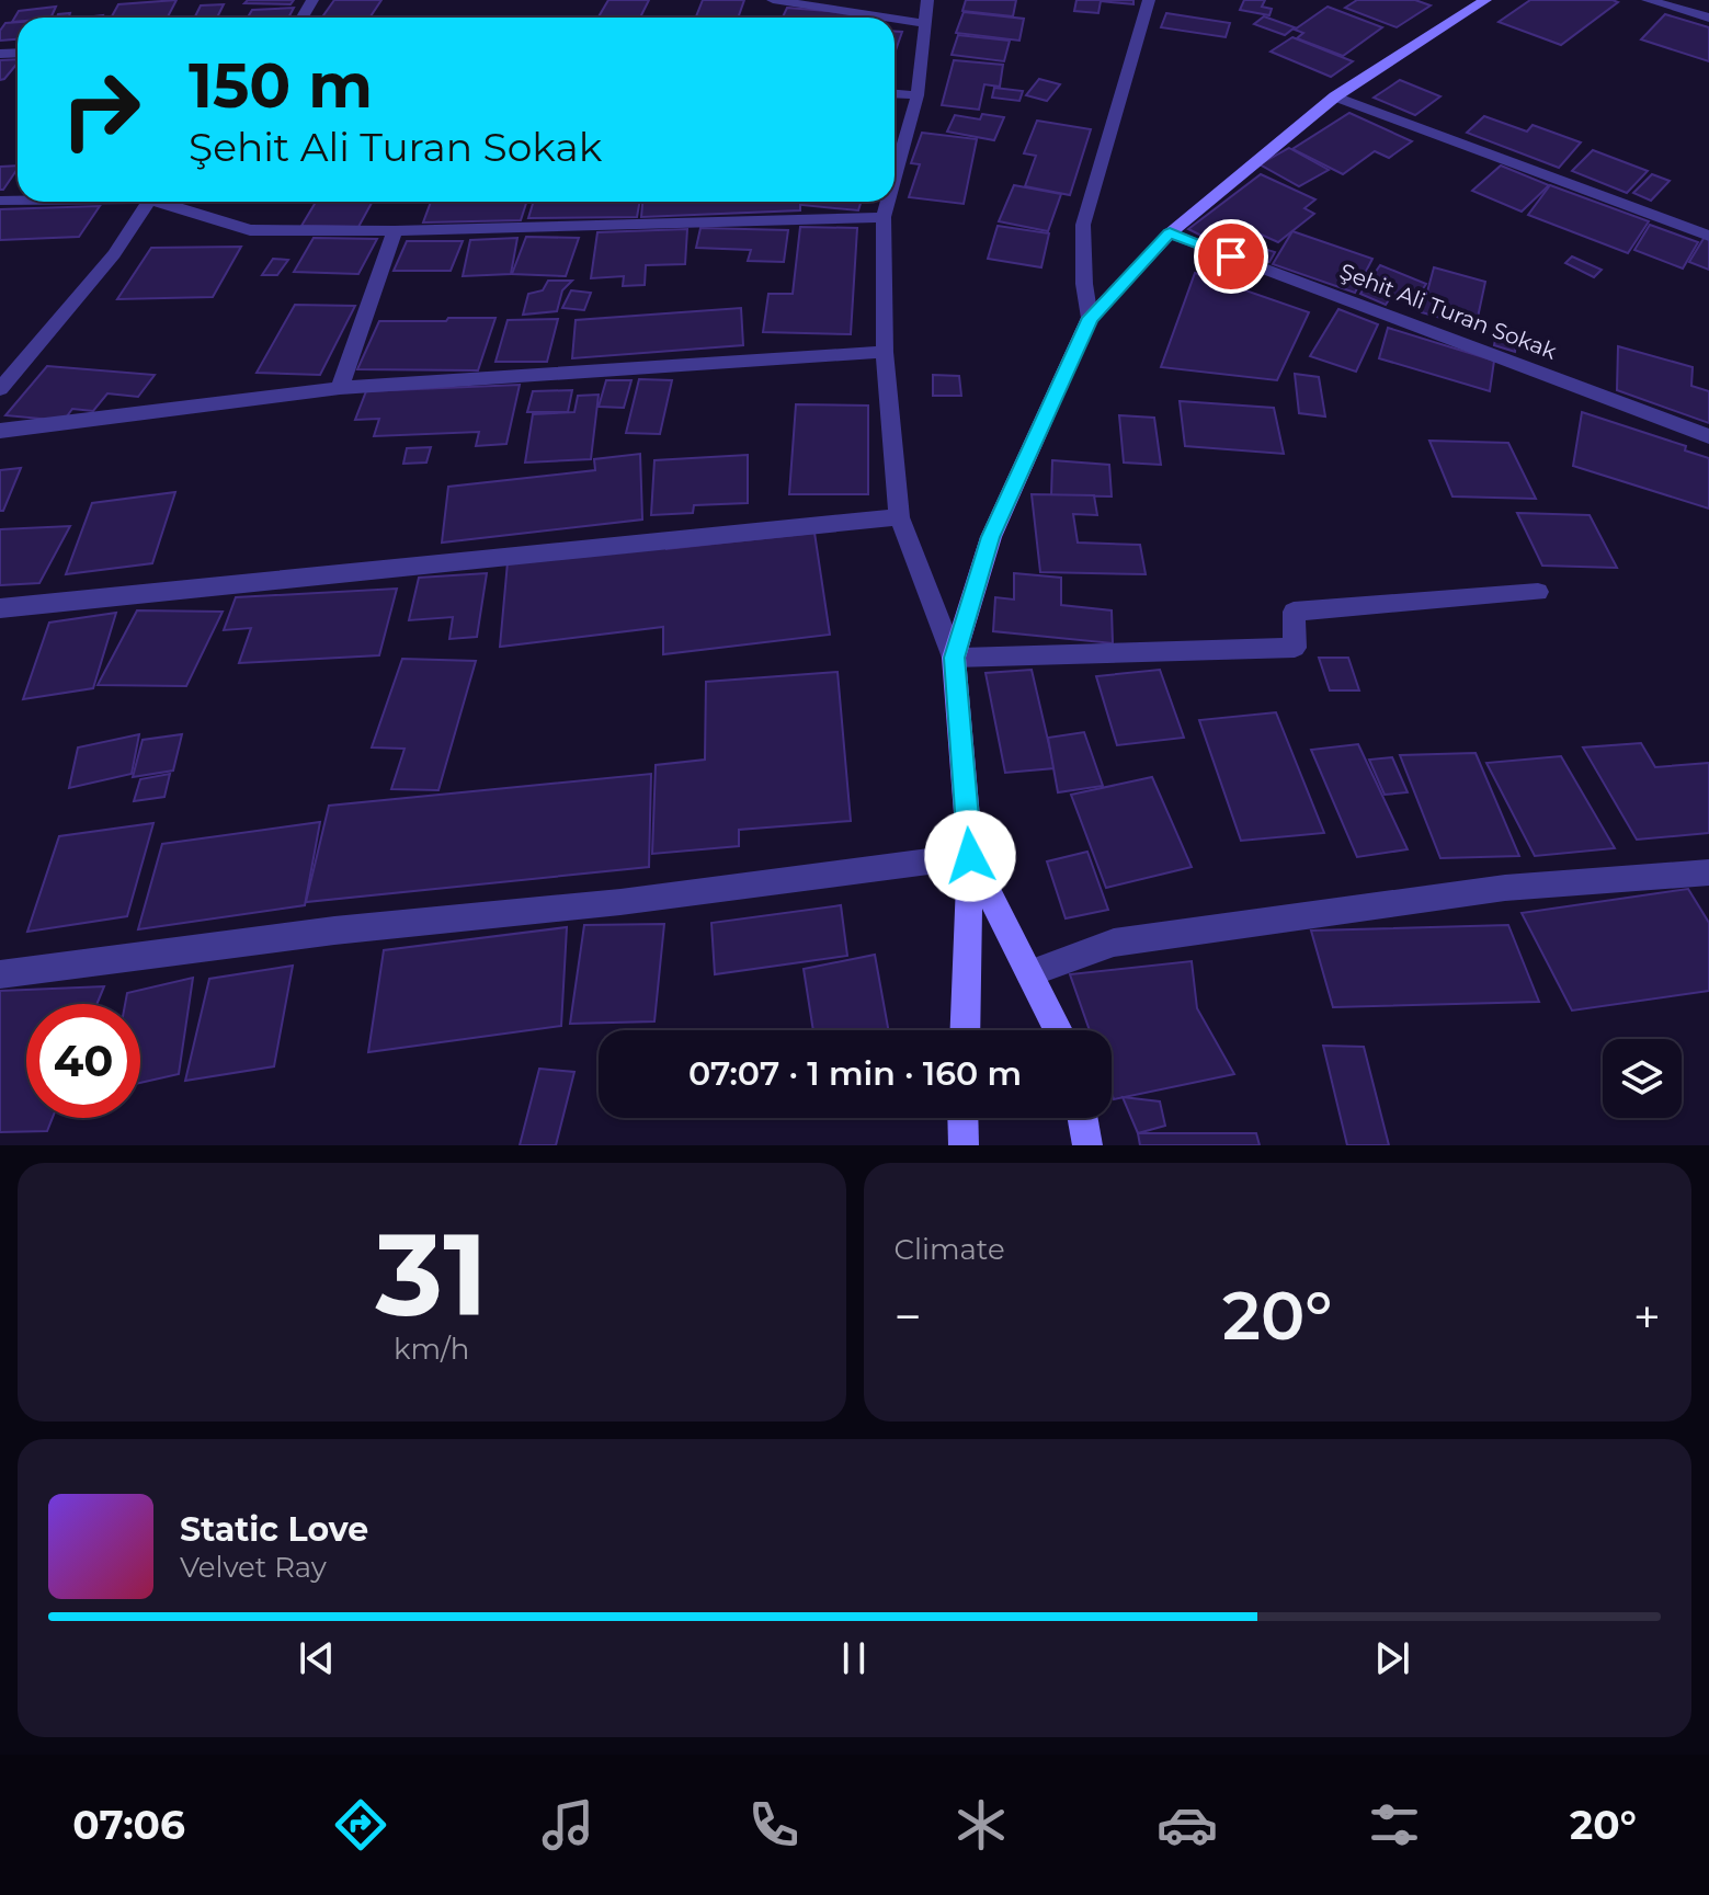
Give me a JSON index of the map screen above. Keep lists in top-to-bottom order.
{
  "streets": {
    "street": ["Şehit Ali Turan Sokak"]
  },
  "page": {
    "turn": ["150 m", "Şehit Ali Turan Sokak"],
    "limit": "40",
    "trip": "07:07 · 1 min · 160 m",
    "tile": [
      ["31", "km/h"],
      "Climate"
    ],
    "heat": ["−", "20°", "+"],
    "song": ["Static Love", "Velvet Ray"],
    "tabs": ["07:06", "20°"]
  }
}
